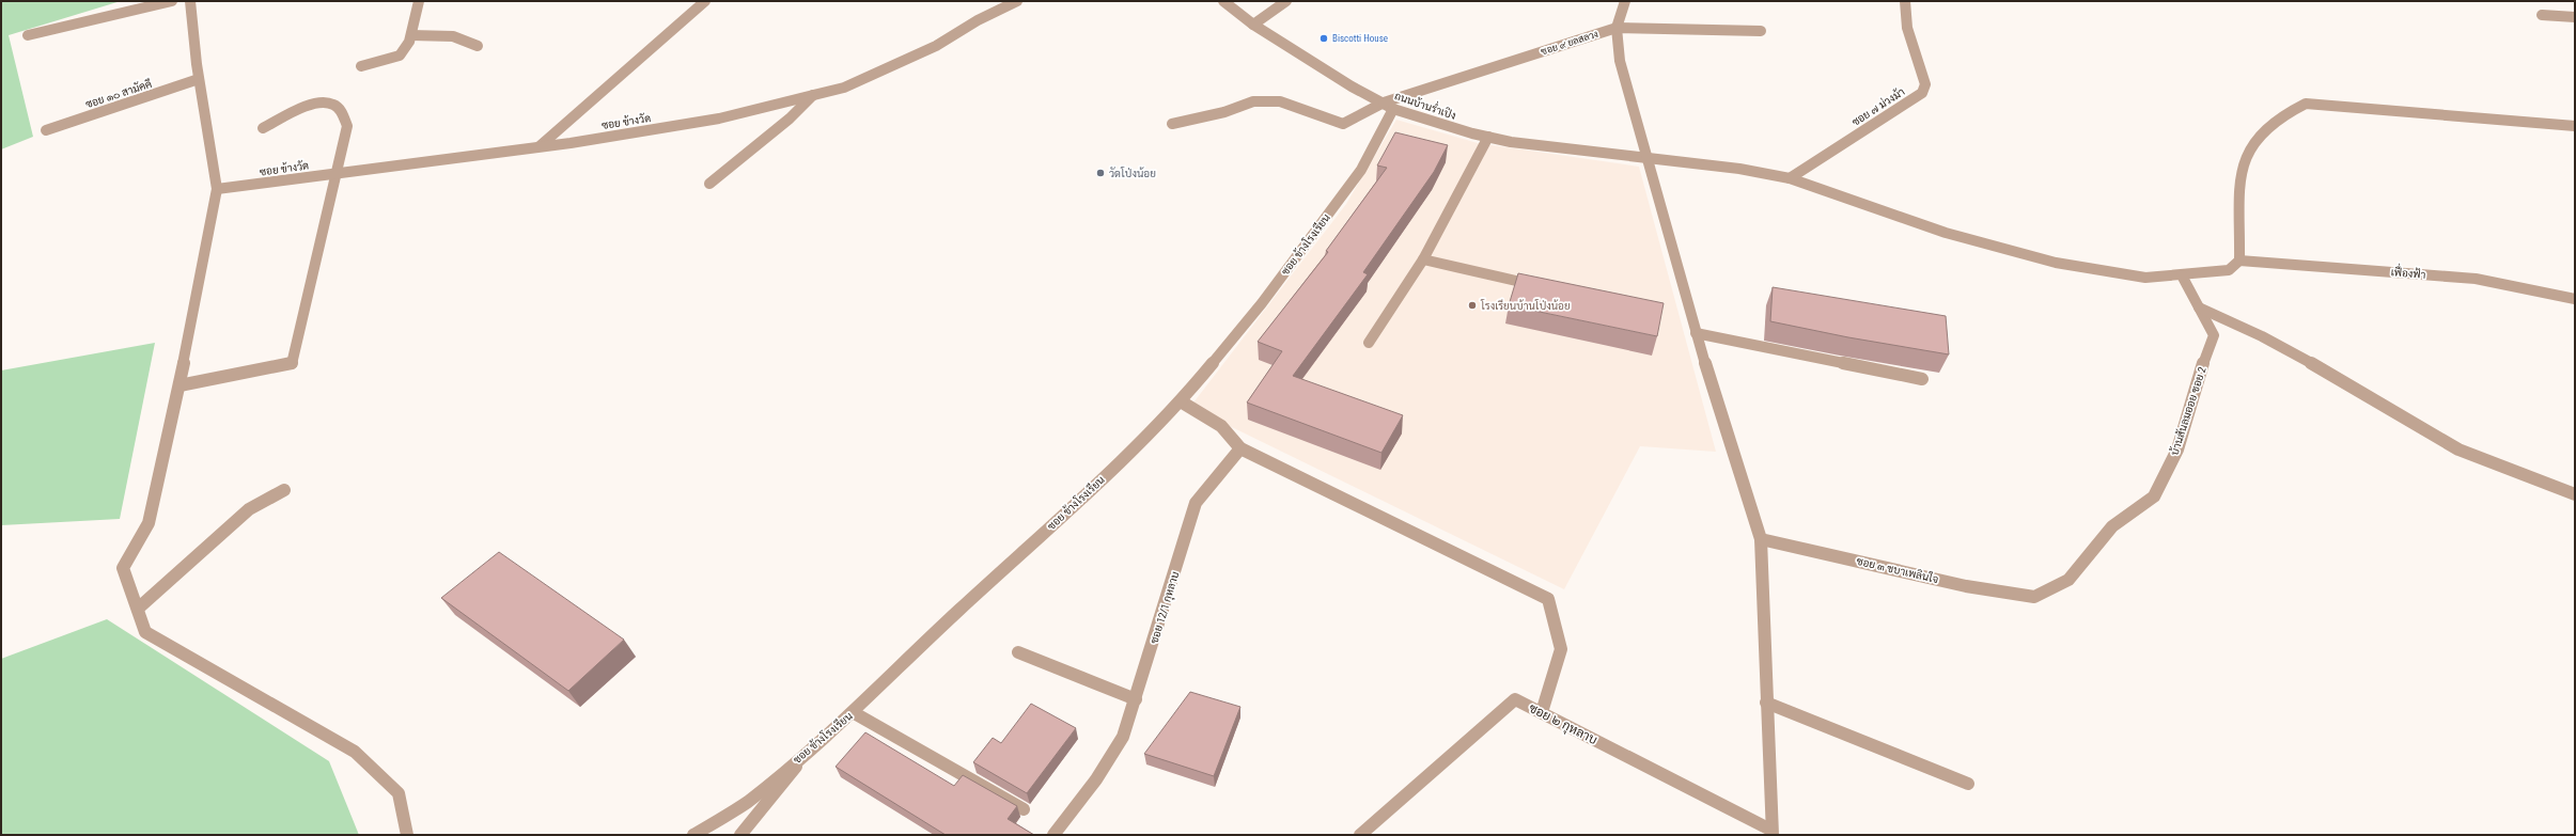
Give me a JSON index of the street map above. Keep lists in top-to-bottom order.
{
  "streets": {
    "street": [
      "ซอย ๙ ยลสลวง",
      "ซอย ๑๐ สามัคคี",
      "ถนนบ้านร่ำเปิง",
      "ซอย ๗ ม่วงม้า",
      "ซอย ข้างวัด",
      "ซอย ข้างโรงเรียน",
      "เฟื่องฟ้า",
      "บ้านสันลมออย ซอย 2",
      "ซอย ๓ ชบาเพลินใจ",
      "ซอย 12/1 กุหลาบ",
      "ซอย ๒ กุหลาบ"
    ]
  },
  "crossings": [
    ["ซอย ๙ ยลสลวง", "ถนนบ้านร่ำเปิง"],
    ["ซอย ๙ ยลสลวง", "ซอย ข้างโรงเรียน"],
    ["ถนนบ้านร่ำเปิง", "ซอย ๗ ม่วงม้า"],
    ["ถนนบ้านร่ำเปิง", "ซอย ข้างโรงเรียน"],
    ["ถนนบ้านร่ำเปิง", "เฟื่องฟ้า"],
    ["ถนนบ้านร่ำเปิง", "บ้านสันลมออย ซอย 2"],
    ["บ้านสันลมออย ซอย 2", "ซอย ๓ ชบาเพลินใจ"]
  ],
  "places": ["Biscotti House", "วัดโป่งน้อย", "โรงเรียนบ้านโป่งน้อย"]
}
